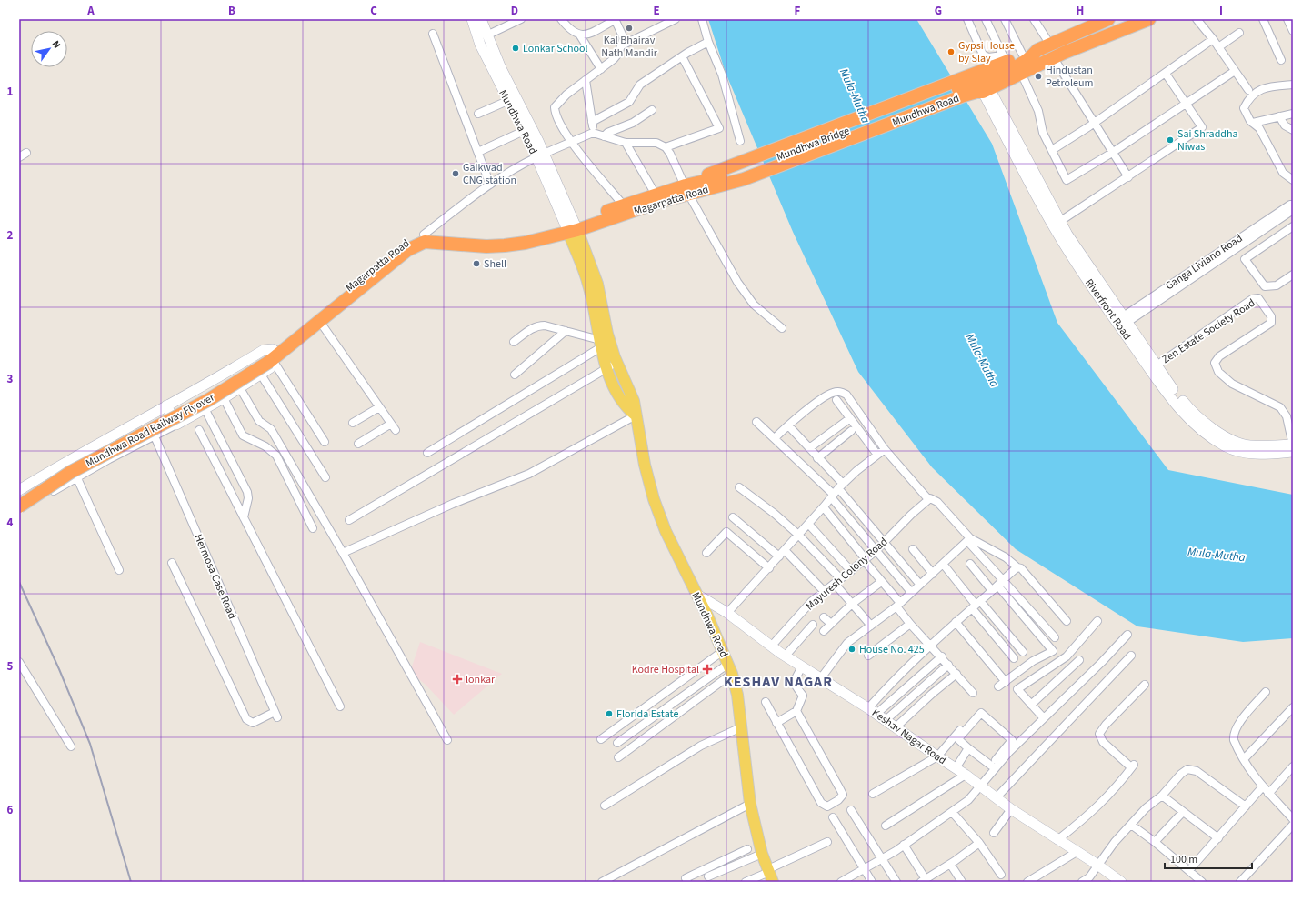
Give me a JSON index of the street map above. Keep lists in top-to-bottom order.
{
  "streets": {
    "highway": [
      "Mundhwa Road",
      "Mundhwa Bridge",
      "Magarpatta Road",
      "Mundhwa Road Railway Flyover"
    ],
    "street": [
      "Ganga Liviano Road",
      "Riverfront Road",
      "Zen Estate Society Road",
      "Mayuresh Colony Road",
      "Hermosa Case Road",
      "Keshav Nagar Road"
    ]
  },
  "crossings": [
    ["Mundhwa Road", "Mundhwa Bridge"],
    ["Mundhwa Road", "Magarpatta Road"],
    ["Mundhwa Road", "Riverfront Road"],
    ["Mundhwa Road", "Keshav Nagar Road"],
    ["Mundhwa Bridge", "Riverfront Road"],
    ["Magarpatta Road", "Mundhwa Road Railway Flyover"],
    ["Ganga Liviano Road", "Riverfront Road"],
    ["Riverfront Road", "Zen Estate Society Road"],
    ["Mayuresh Colony Road", "Keshav Nagar Road"]
  ],
  "districts": ["KESHAV NAGAR"],
  "water": ["Mula-Mutha"],
  "places": {
    "other": [
      "Kal Bhairav Nath Mandir",
      "Lonkar School",
      "Gypsi House by Slay",
      "Hindustan Petroleum",
      "Sai Shraddha Niwas",
      "Gaikwad CNG station",
      "Shell",
      "House No. 425",
      "Florida Estate"
    ],
    "health": ["Kodre Hospital", "lonkar"]
  },
  "scale_bar": "100 m",
  "north": "top right",
  "grid": {
    "columns": [
      "A",
      "B",
      "C",
      "D",
      "E",
      "F",
      "G",
      "H",
      "I"
    ],
    "rows": [
      "1",
      "2",
      "3",
      "4",
      "5",
      "6"
    ]
  }
}
